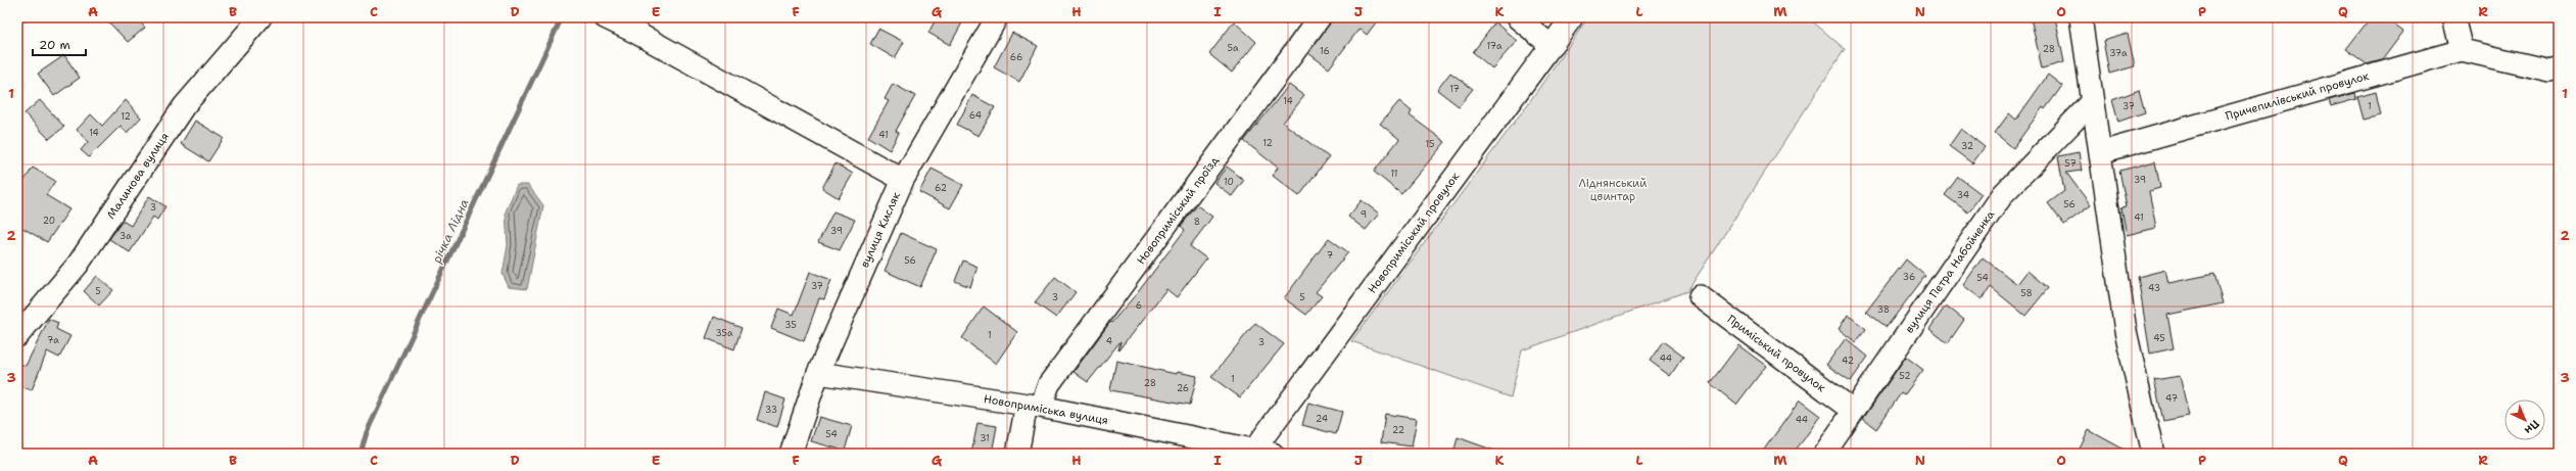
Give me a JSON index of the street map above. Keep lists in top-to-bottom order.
{
  "streets": {
    "street": [
      "Причепилівський провулок",
      "Малинова вулиця",
      "Новоприміський проїзд",
      "вулиця Кисляк",
      "Новоприміський провулок",
      "вулиця Петра Набойченка",
      "Приміський провулок",
      "Новоприміська вулиця"
    ]
  },
  "crossings": [
    ["Новоприміський проїзд", "Новоприміська вулиця"],
    ["вулиця Кисляк", "Новоприміська вулиця"],
    ["Новоприміський провулок", "Новоприміська вулиця"],
    ["вулиця Петра Набойченка", "Приміський провулок"]
  ],
  "water": ["річка Лідна"],
  "parks": ["Ліднянський цвинтар"],
  "house_numbers": [
    "17а",
    "5а",
    "28",
    "16",
    "37а",
    "66",
    "17",
    "14",
    "37",
    "1",
    "64",
    "12",
    "14",
    "41",
    "12",
    "15",
    "32",
    "57",
    "11",
    "39",
    "10",
    "62",
    "34",
    "56",
    "3",
    "9",
    "41",
    "20",
    "8",
    "39",
    "3а",
    "7",
    "56",
    "36",
    "54",
    "37",
    "43",
    "5",
    "58",
    "3",
    "5",
    "6",
    "38",
    "35",
    "35а",
    "1",
    "45",
    "7а",
    "4",
    "3",
    "44",
    "42",
    "52",
    "1",
    "28",
    "26",
    "47",
    "33",
    "24",
    "44",
    "22",
    "54",
    "31"
  ],
  "scale_bar": "20 m",
  "north": "bottom right",
  "grid": {
    "columns": [
      "A",
      "B",
      "C",
      "D",
      "E",
      "F",
      "G",
      "H",
      "I",
      "J",
      "K",
      "L",
      "M",
      "N",
      "O",
      "P",
      "Q",
      "R"
    ],
    "rows": ["1", "2", "3"]
  }
}
